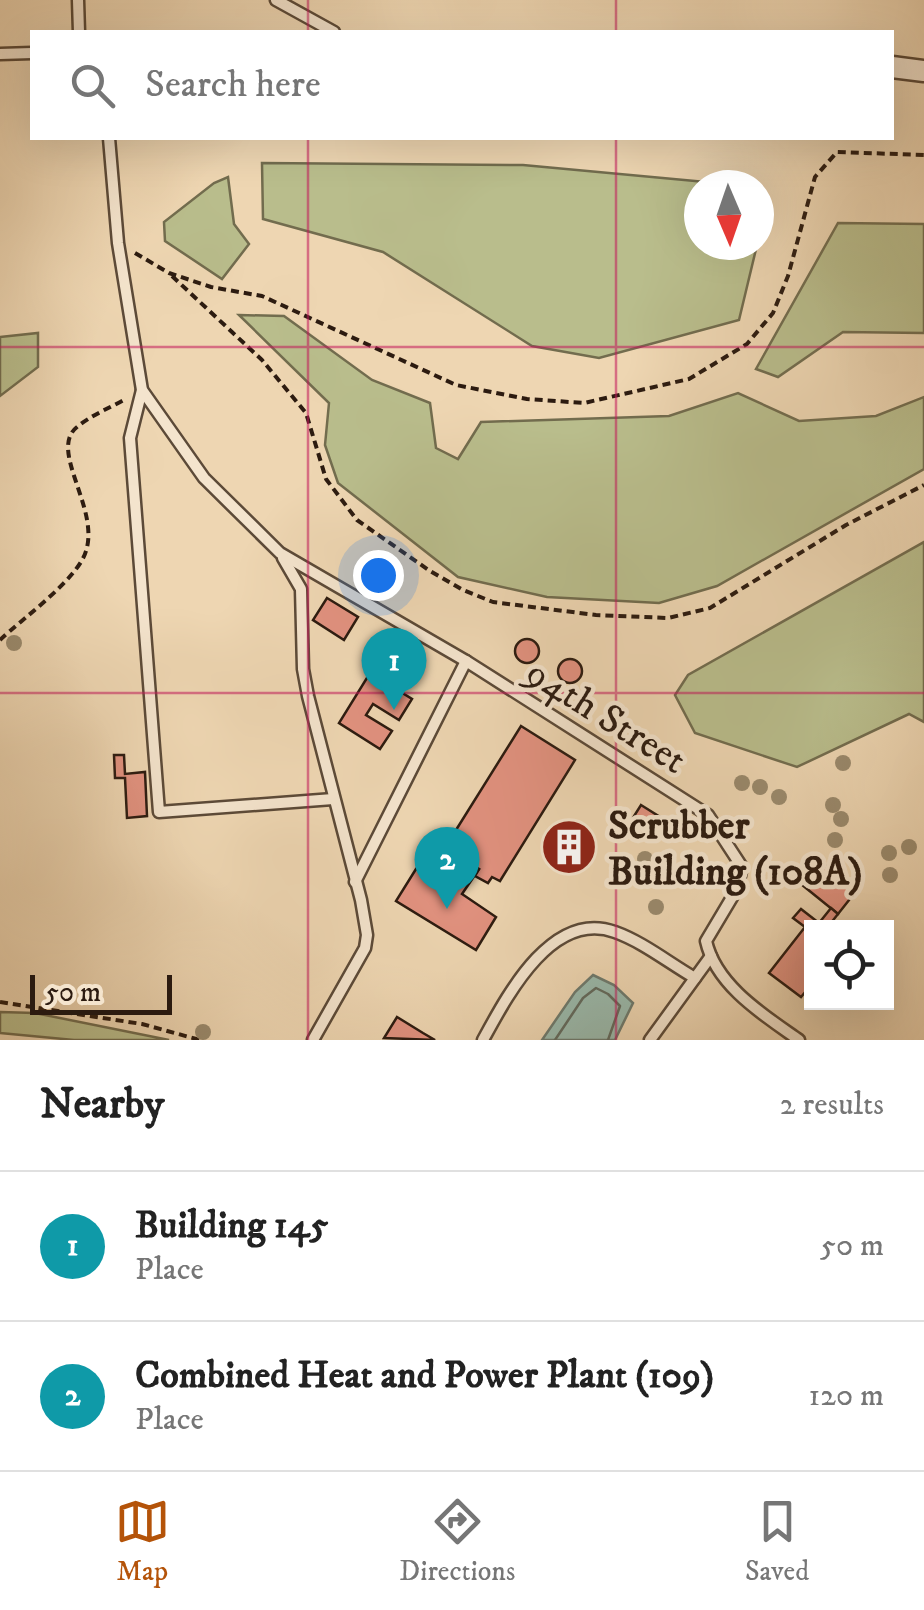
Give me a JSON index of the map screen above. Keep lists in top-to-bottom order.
{
  "streets": {
    "lane": ["94th Street"]
  },
  "places": {
    "building": ["Scrubber Building (108A)"]
  },
  "scale_bar": "50 m",
  "north": "bottom",
  "page": {
    "search": "Search here",
    "pins": ["1", "2"],
    "scale": "50 m",
    "heading": ["Nearby", "2 results"],
    "list": [
      {
        "mark": "1",
        "name": "Building 145",
        "note": "Place",
        "value": "50 m"
      },
      {
        "mark": "2",
        "name": "Combined Heat and Power Plant (109)",
        "note": "Place",
        "value": "120 m"
      }
    ],
    "nav": ["Map", "Directions", "Saved"]
  }
}
